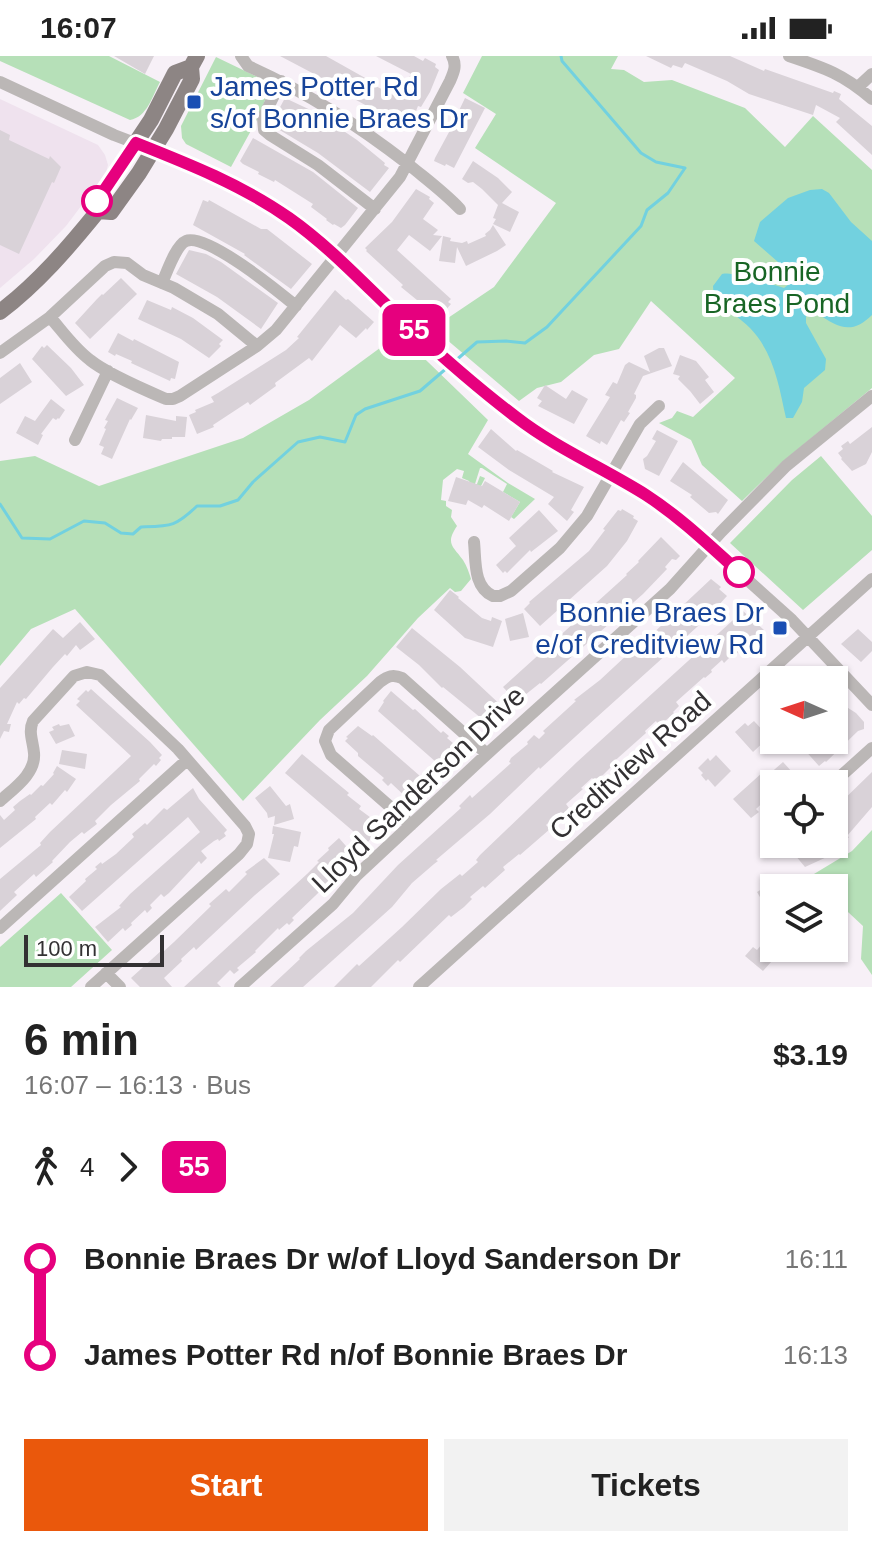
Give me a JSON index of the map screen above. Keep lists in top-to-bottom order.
{
  "streets": {
    "street": ["Creditview Road", "Lloyd Sanderson Drive"]
  },
  "parks": ["Bonnie Braes Pond"],
  "places": {
    "transit": ["James Potter Rd s/of Bonnie Braes Dr", "Bonnie Braes Dr e/of Creditview Rd"]
  },
  "lines": ["bus line 55"],
  "scale_bar": "100 m",
  "north": "left",
  "page": {
    "status": "16:07",
    "on_map": "55",
    "scale": "100 m",
    "heading": ["6 min", "16:07 – 16:13 · Bus", "$3.19"],
    "legs": ["4", "55"],
    "list": [
      {
        "name": "Bonnie Braes Dr w/of Lloyd Sanderson Dr",
        "value": "16:11"
      },
      {
        "name": "James Potter Rd n/of Bonnie Braes Dr",
        "value": "16:13"
      }
    ],
    "buttons": ["Start", "Tickets"]
  }
}
